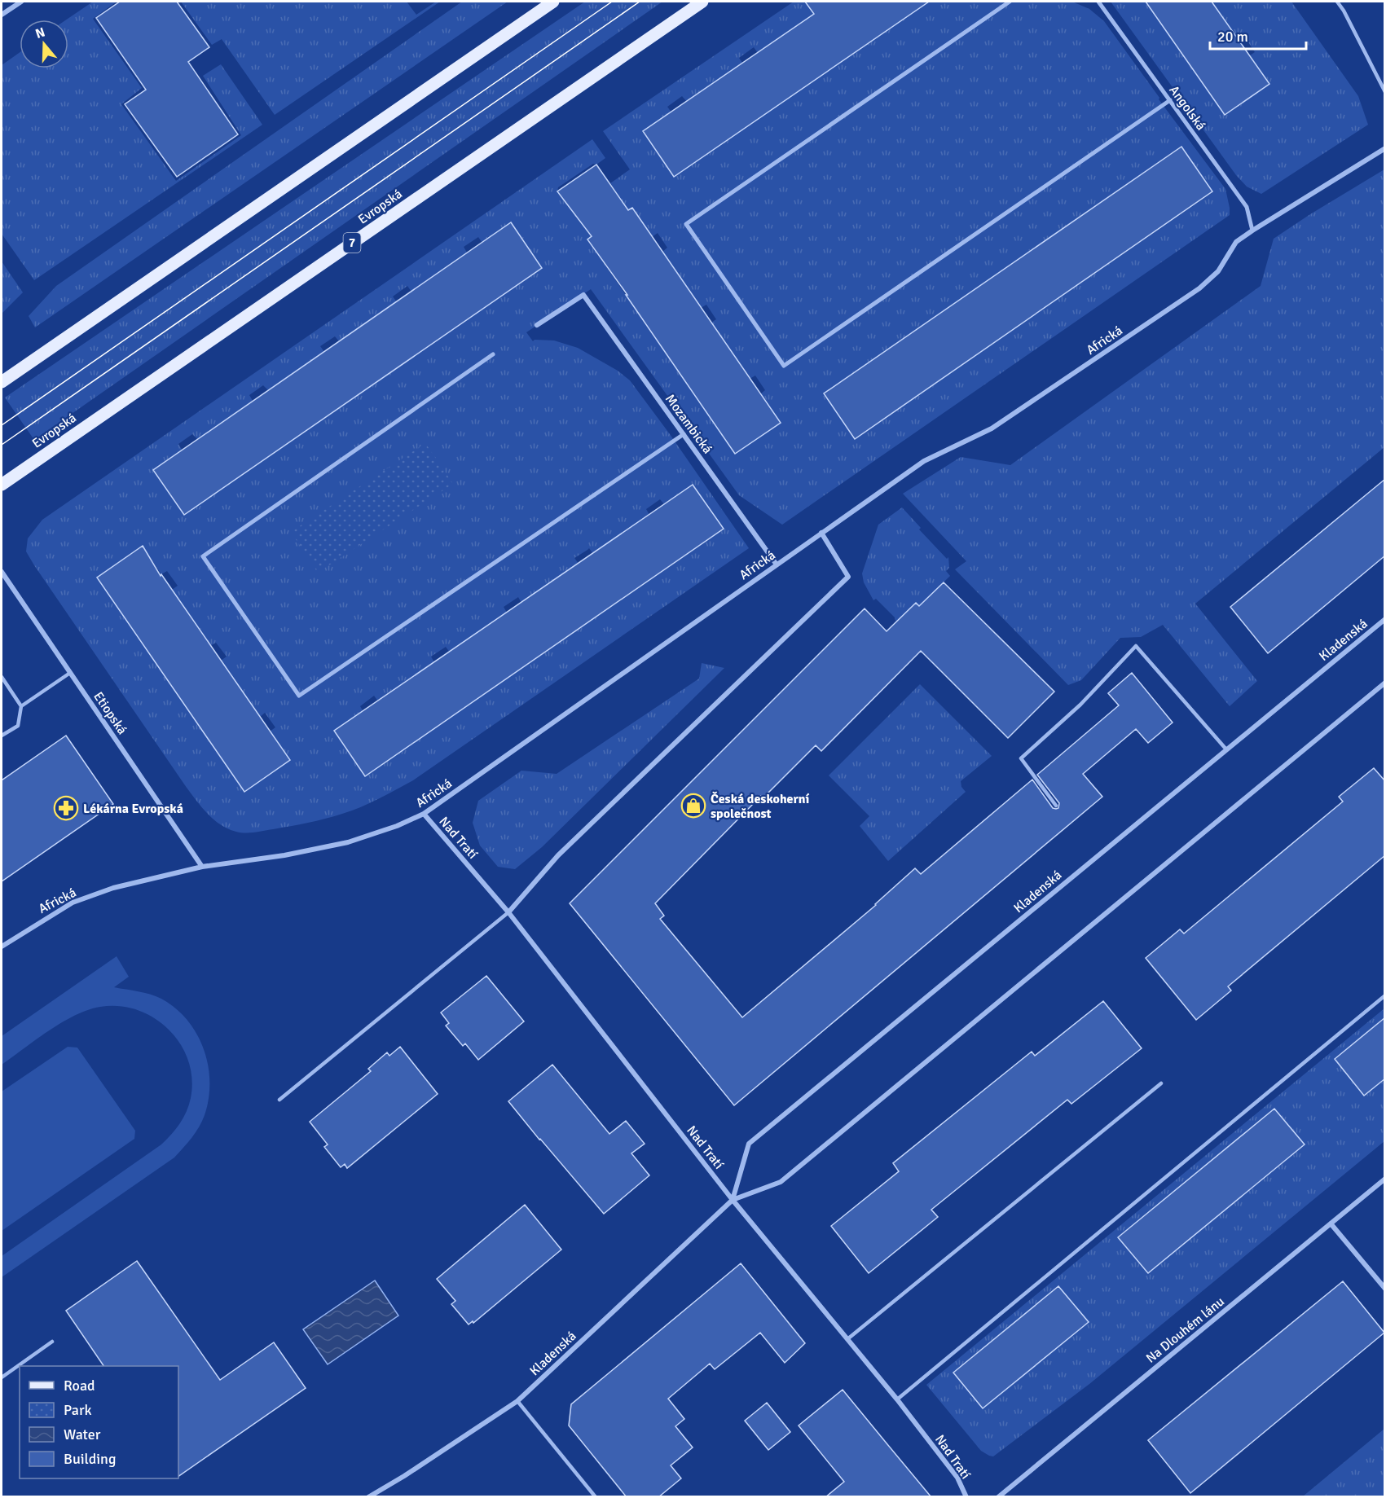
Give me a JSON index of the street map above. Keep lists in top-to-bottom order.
{
  "streets": {
    "main road": ["Evropská", "7"],
    "street": [
      "Angolská",
      "Africká",
      "Mozambická",
      "Kladenská",
      "Etiopská",
      "Nad Tratí",
      "Na Dlouhém lánu"
    ]
  },
  "crossings": [
    ["Angolská", "Africká"],
    ["Africká", "Mozambická"],
    ["Africká", "Etiopská"],
    ["Africká", "Nad Tratí"],
    ["Kladenská", "Nad Tratí"]
  ],
  "places": {
    "shop": ["Česká deskoherní společnost"],
    "pharmacy": ["Lékárna Evropská"]
  },
  "legend": [
    "Road",
    "Park",
    "Water",
    "Building"
  ],
  "scale_bar": "20 m",
  "north": "top"
}
